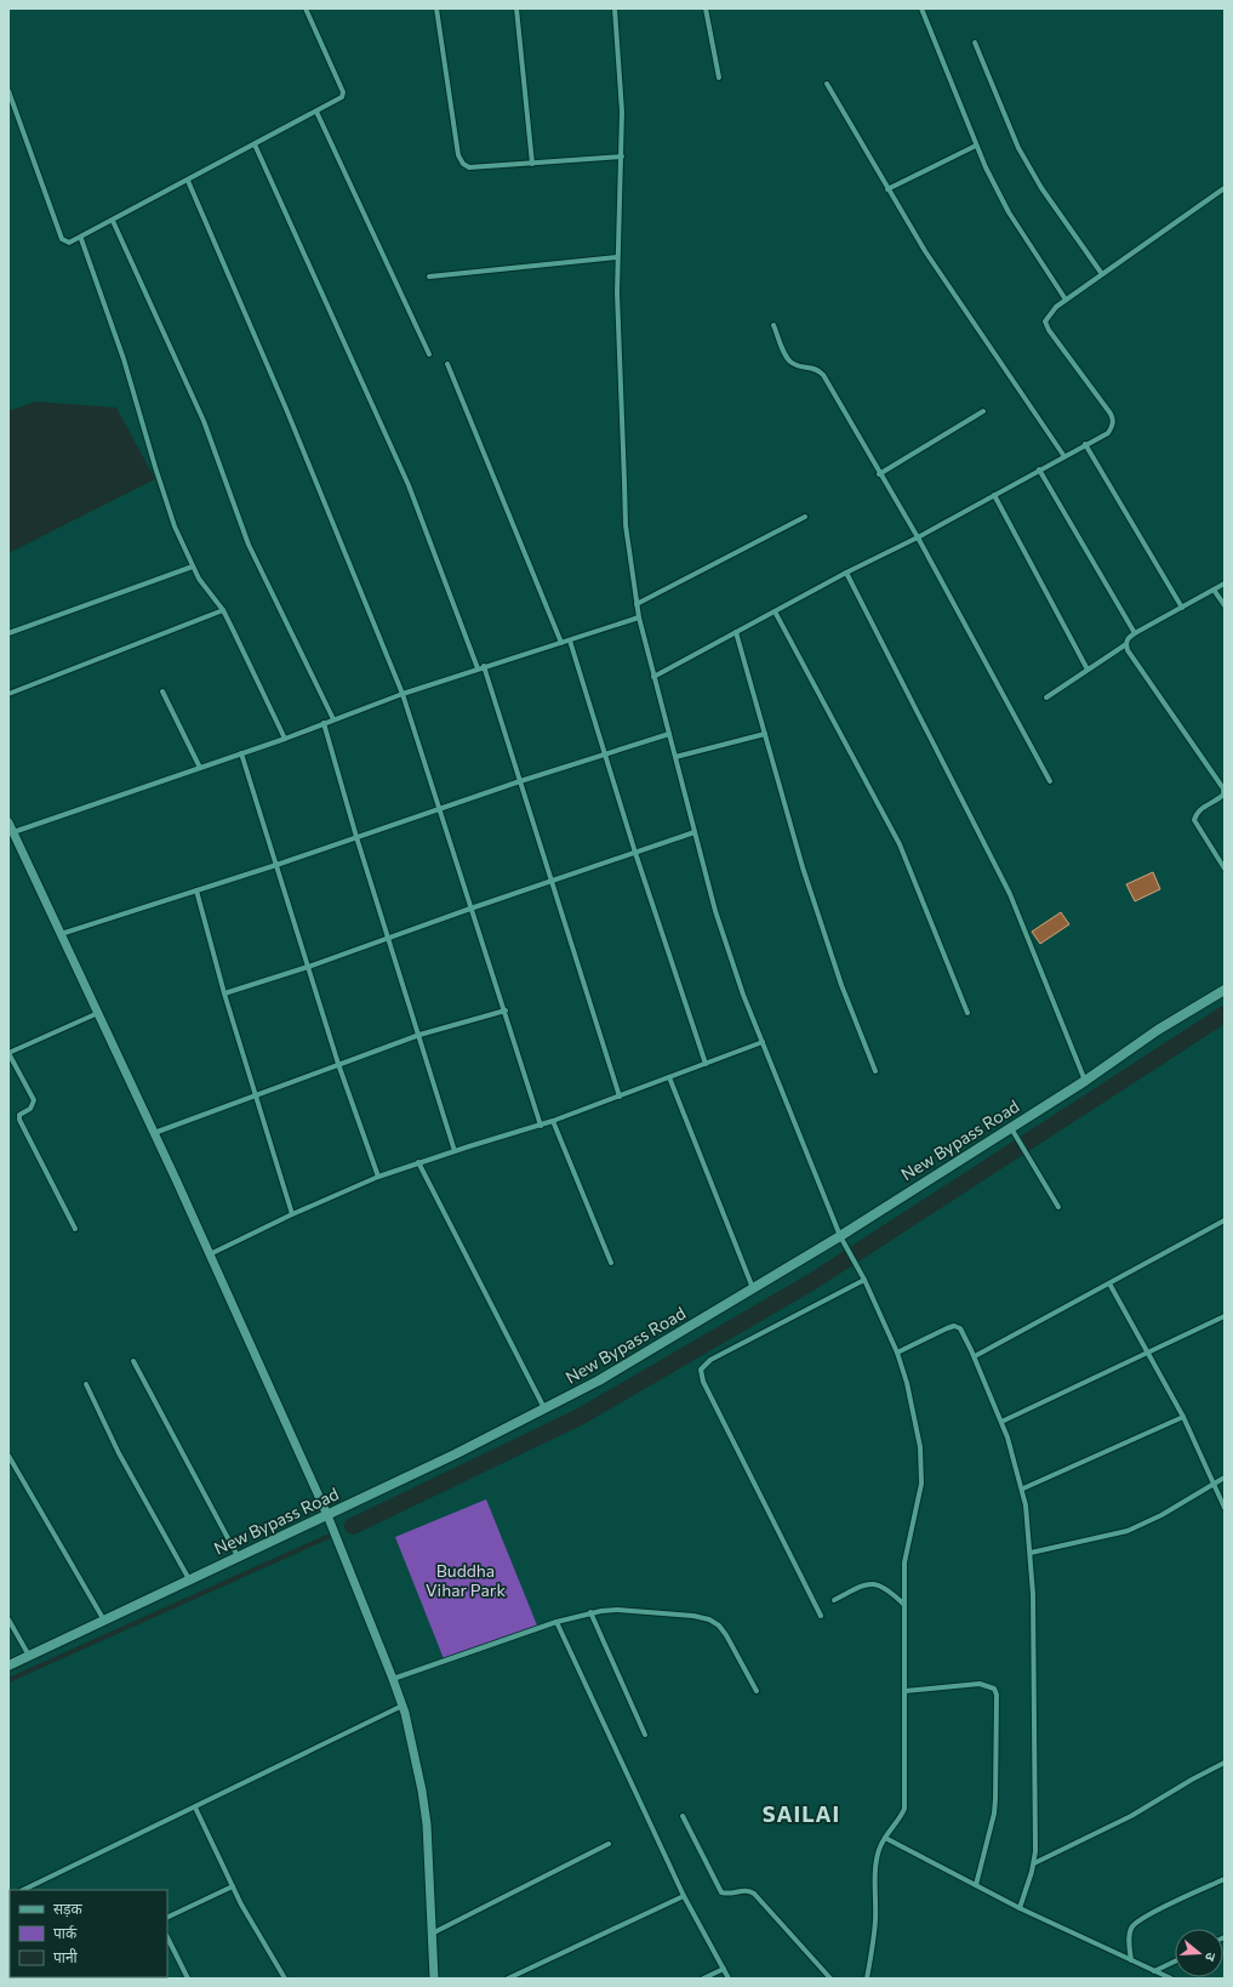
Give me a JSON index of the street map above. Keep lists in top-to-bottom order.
{
  "streets": {
    "main road": ["New Bypass Road"]
  },
  "districts": ["SAILAI"],
  "parks": ["Buddha Vihar Park"],
  "legend": ["सड़क", "पार्क", "पानी"],
  "north": "right"
}
